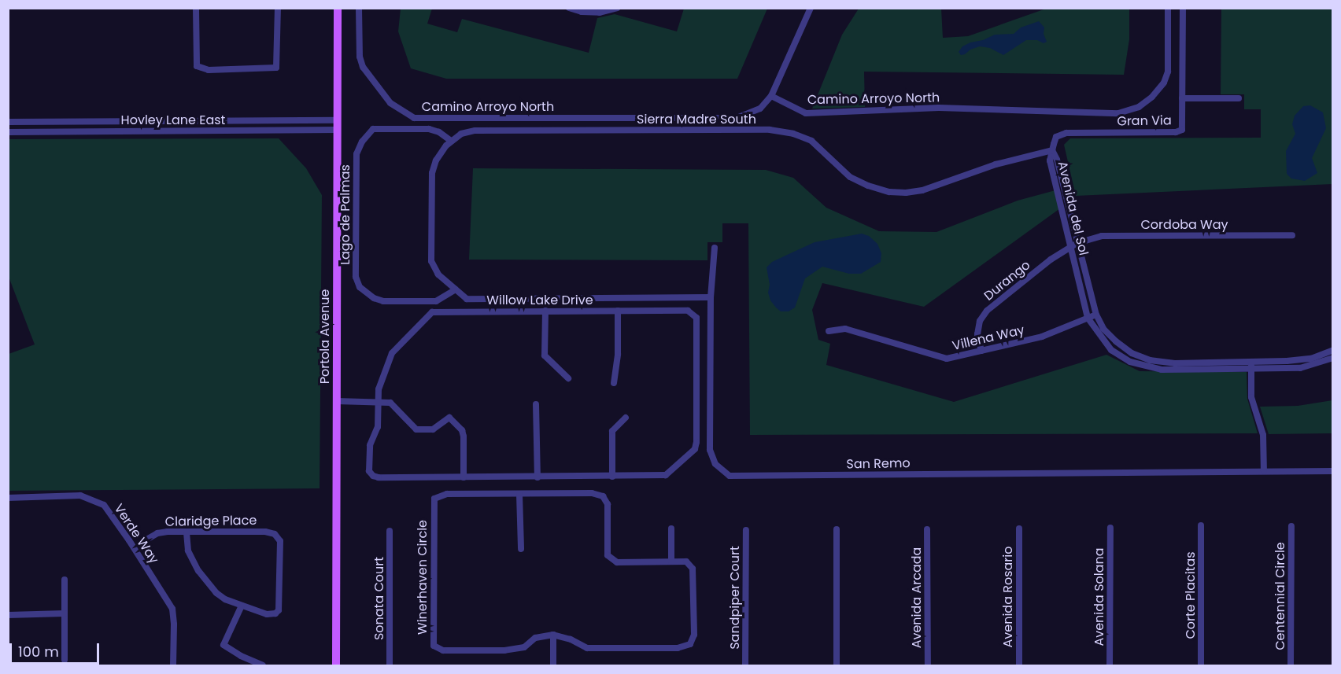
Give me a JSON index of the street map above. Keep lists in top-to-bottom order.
{
  "streets": {
    "main road": ["Portola Avenue"],
    "street": [
      "Camino Arroyo North",
      "Sierra Madre South",
      "Hovley Lane East",
      "Gran Via",
      "Avenida del Sol",
      "Lago de Palmas",
      "Cordoba Way",
      "Durango",
      "Willow Lake Drive",
      "Villena Way",
      "San Remo",
      "Claridge Place",
      "Verde Way",
      "Winerhaven Circle",
      "Corte Placitas",
      "Centennial Circle",
      "Avenida Rosario",
      "Avenida Solana",
      "Sandpiper Court",
      "Avenida Arcada",
      "Sonata Court"
    ]
  },
  "crossings": [
    ["Sierra Madre South", "Gran Via"],
    ["Sierra Madre South", "Avenida del Sol"],
    ["Sierra Madre South", "Lago de Palmas"],
    ["Hovley Lane East", "Portola Avenue"],
    ["Gran Via", "Avenida del Sol"],
    ["Avenida del Sol", "Cordoba Way"],
    ["Avenida del Sol", "Durango"],
    ["Avenida del Sol", "Villena Way"],
    ["Cordoba Way", "Durango"],
    ["Durango", "Villena Way"]
  ],
  "scale_bar": "100 m"
}
